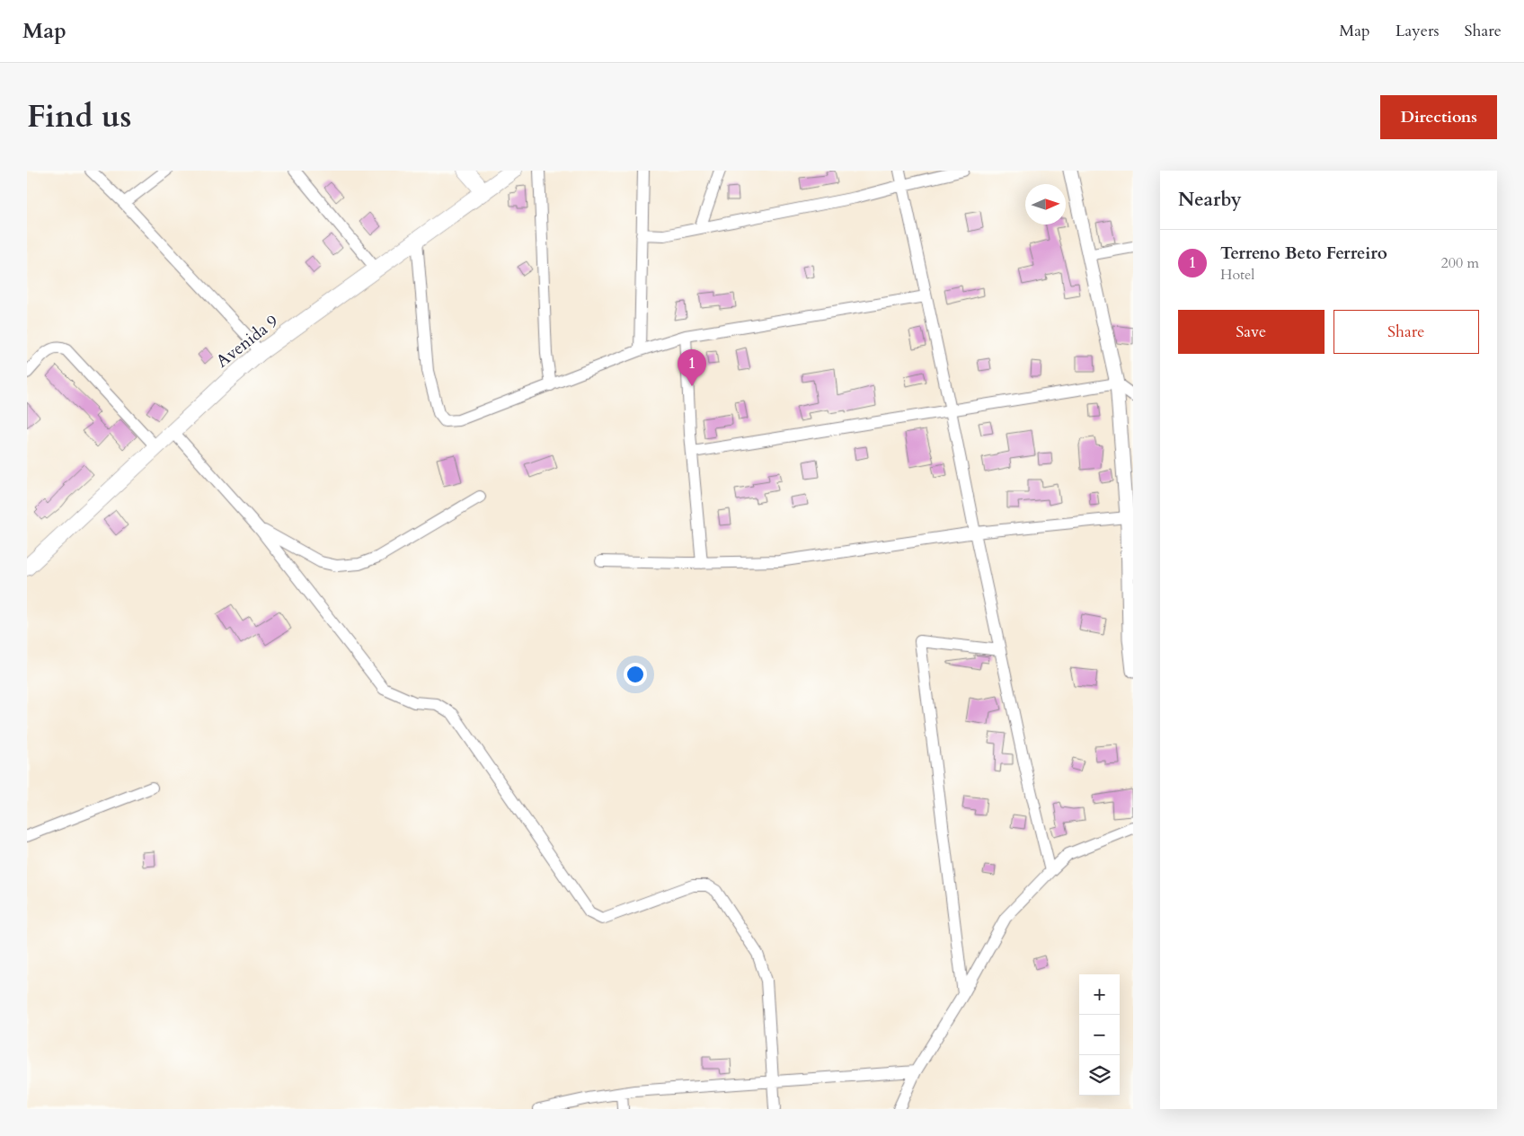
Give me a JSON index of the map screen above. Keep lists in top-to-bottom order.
{
  "streets": {
    "main road": ["Avenida 9"]
  },
  "north": "right",
  "page": {
    "header": "Map",
    "nav": ["Map", "Layers", "Share"],
    "title": "Find us",
    "buttons": [
      "Directions",
      ["Save", "Share"]
    ],
    "heading": "Nearby",
    "list": [
      {
        "mark": "1",
        "name": "Terreno Beto Ferreiro",
        "note": "Hotel",
        "value": "200 m"
      }
    ],
    "pins": "1",
    "map_buttons": ["+", "−"]
  }
}
